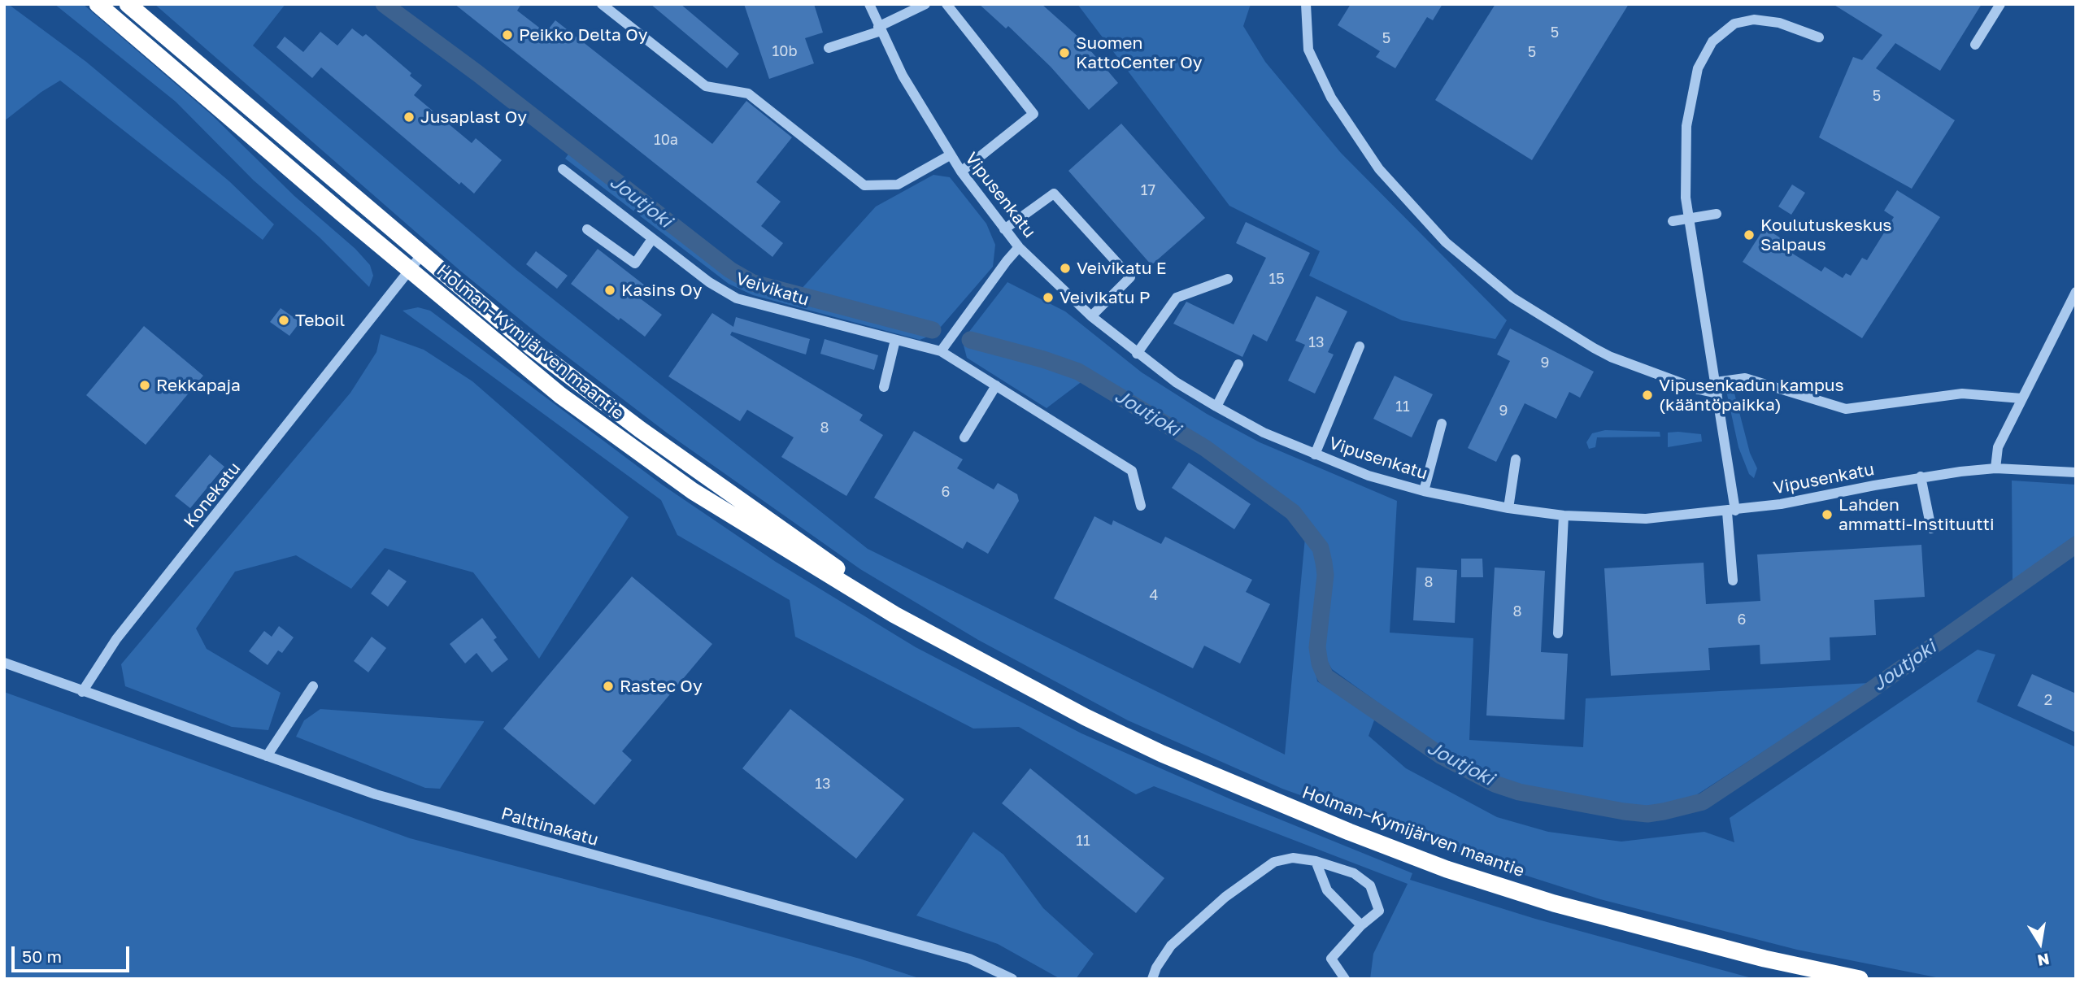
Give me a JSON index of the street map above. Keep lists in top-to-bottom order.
{
  "streets": {
    "highway": ["Holman–Kymijärven maantie"],
    "street": [
      "Vipusenkatu",
      "Veivikatu",
      "Konekatu",
      "Palttinakatu"
    ]
  },
  "crossings": [
    ["Holman–Kymijärven maantie", "Konekatu"],
    ["Konekatu", "Palttinakatu"]
  ],
  "water": ["Joutjoki"],
  "places": [
    "Peikko Delta Oy",
    "Suomen KattoCenter Oy",
    "Jusaplast Oy",
    "Koulutuskeskus Salpaus",
    "Veivikatu E",
    "Kasins Oy",
    "Veivikatu P",
    "Teboil",
    "Rekkapaja",
    "Vipusenkadun kampus (kääntöpaikka)",
    "Lahden ammatti-Instituutti",
    "Rastec Oy"
  ],
  "house_numbers": [
    "5",
    "5",
    "10b",
    "5",
    "5",
    "10a",
    "17",
    "15",
    "13",
    "9",
    "11",
    "9",
    "8",
    "6",
    "8",
    "4",
    "8",
    "6",
    "2",
    "13",
    "11"
  ],
  "scale_bar": "50 m",
  "north": "bottom"
}
